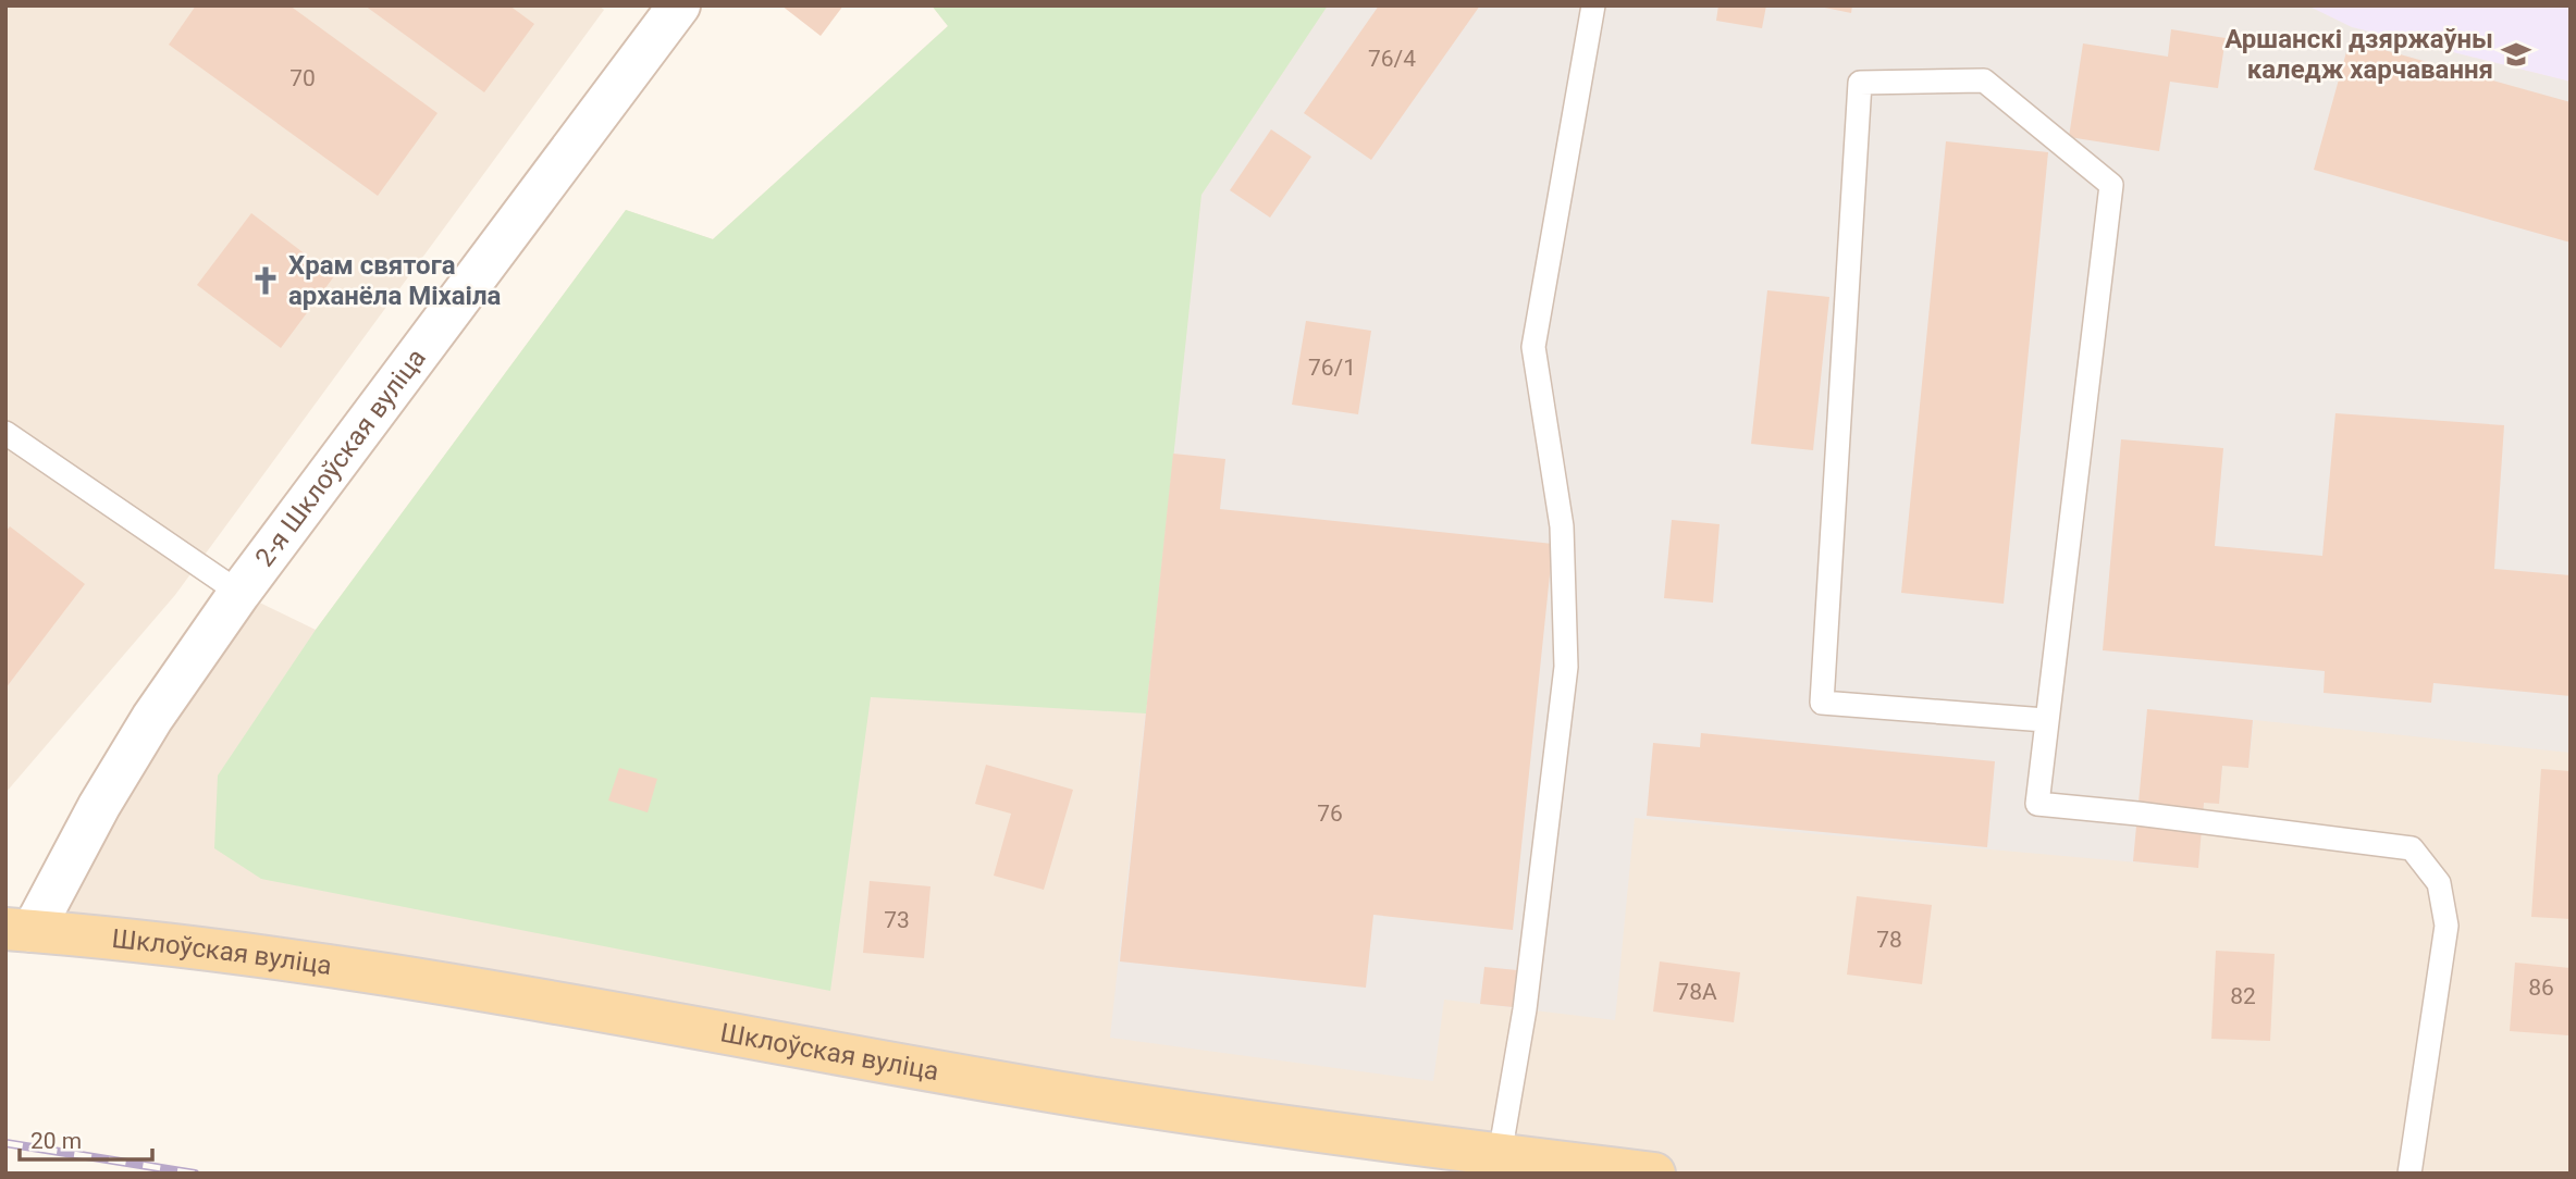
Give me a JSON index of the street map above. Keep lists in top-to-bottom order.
{
  "streets": {
    "main road": ["Шклоўская вуліца"],
    "street": ["2-я Шклоўская вуліца"]
  },
  "crossings": [
    ["2-я Шклоўская вуліца", "Шклоўская вуліца"]
  ],
  "places": {
    "school or university": ["Аршанскі дзяржаўны каледж харчавання"],
    "church": ["Храм святога арханёла Міхаіла"]
  },
  "house_numbers": [
    "76/4",
    "70",
    "76/1",
    "76",
    "73",
    "78",
    "86",
    "78А",
    "82"
  ],
  "scale_bar": "20 m"
}
